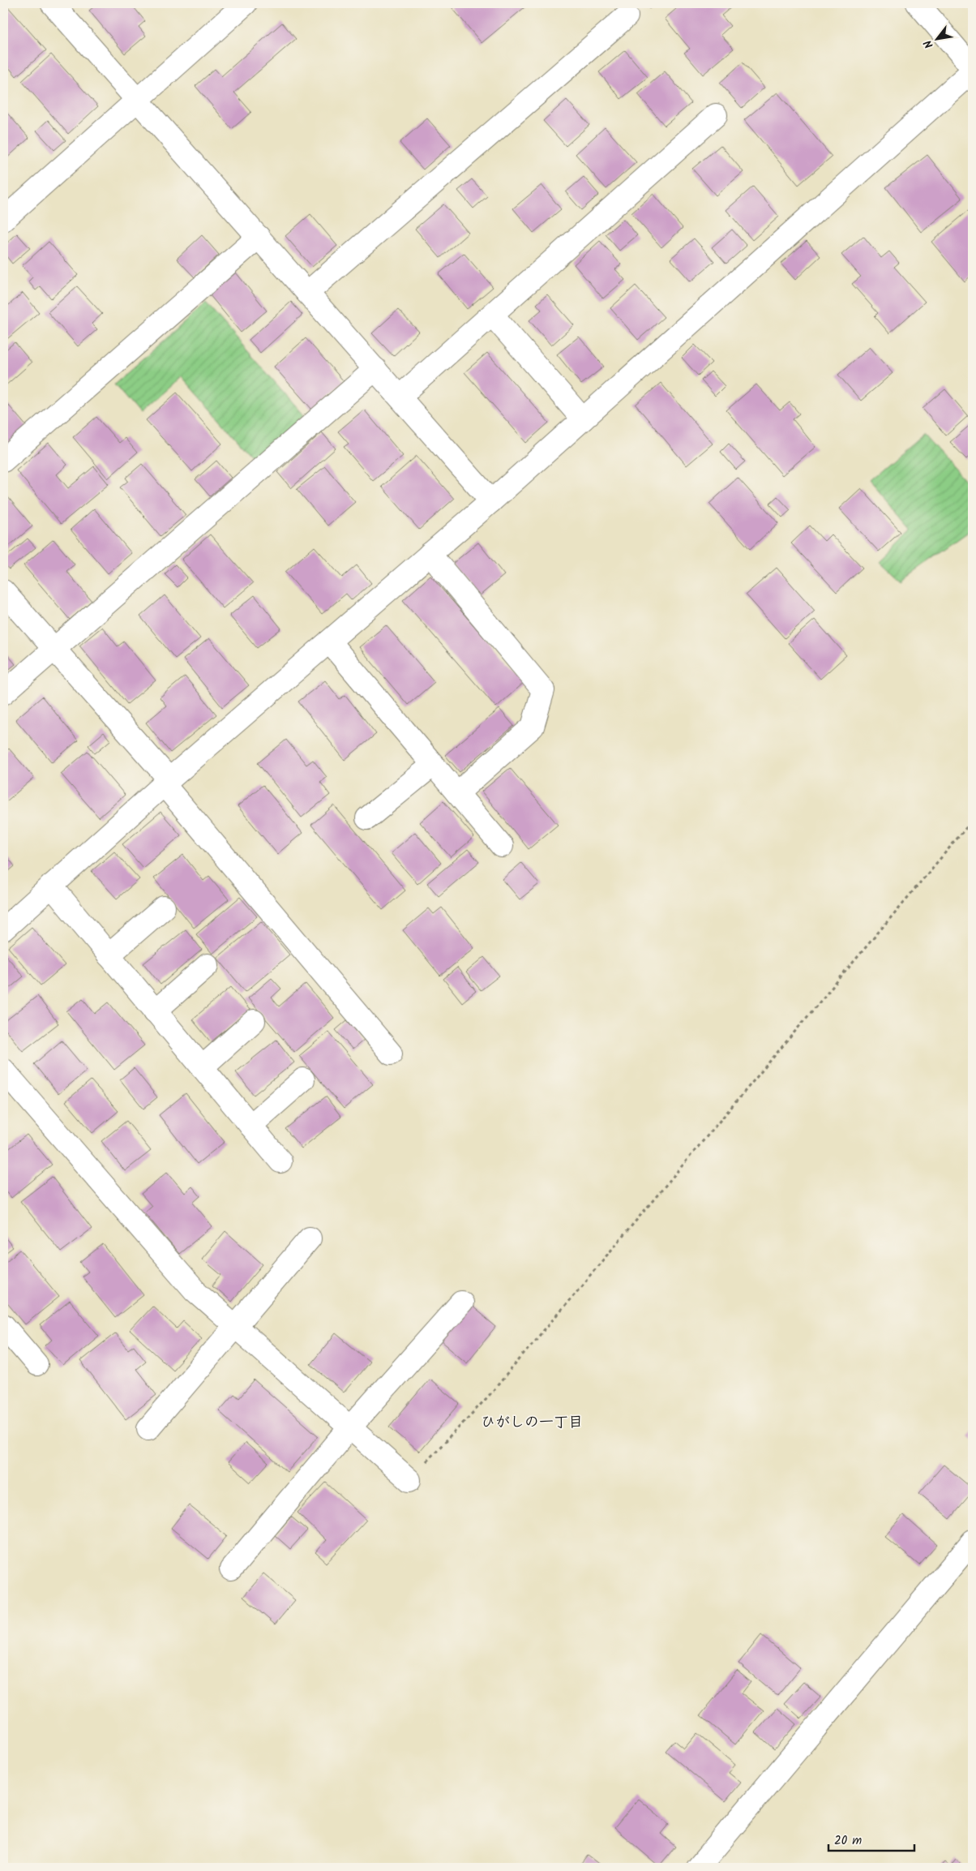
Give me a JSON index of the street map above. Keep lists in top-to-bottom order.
{
  "districts": ["ひがしの一丁目"],
  "scale_bar": "20 m",
  "north": "bottom left"
}
